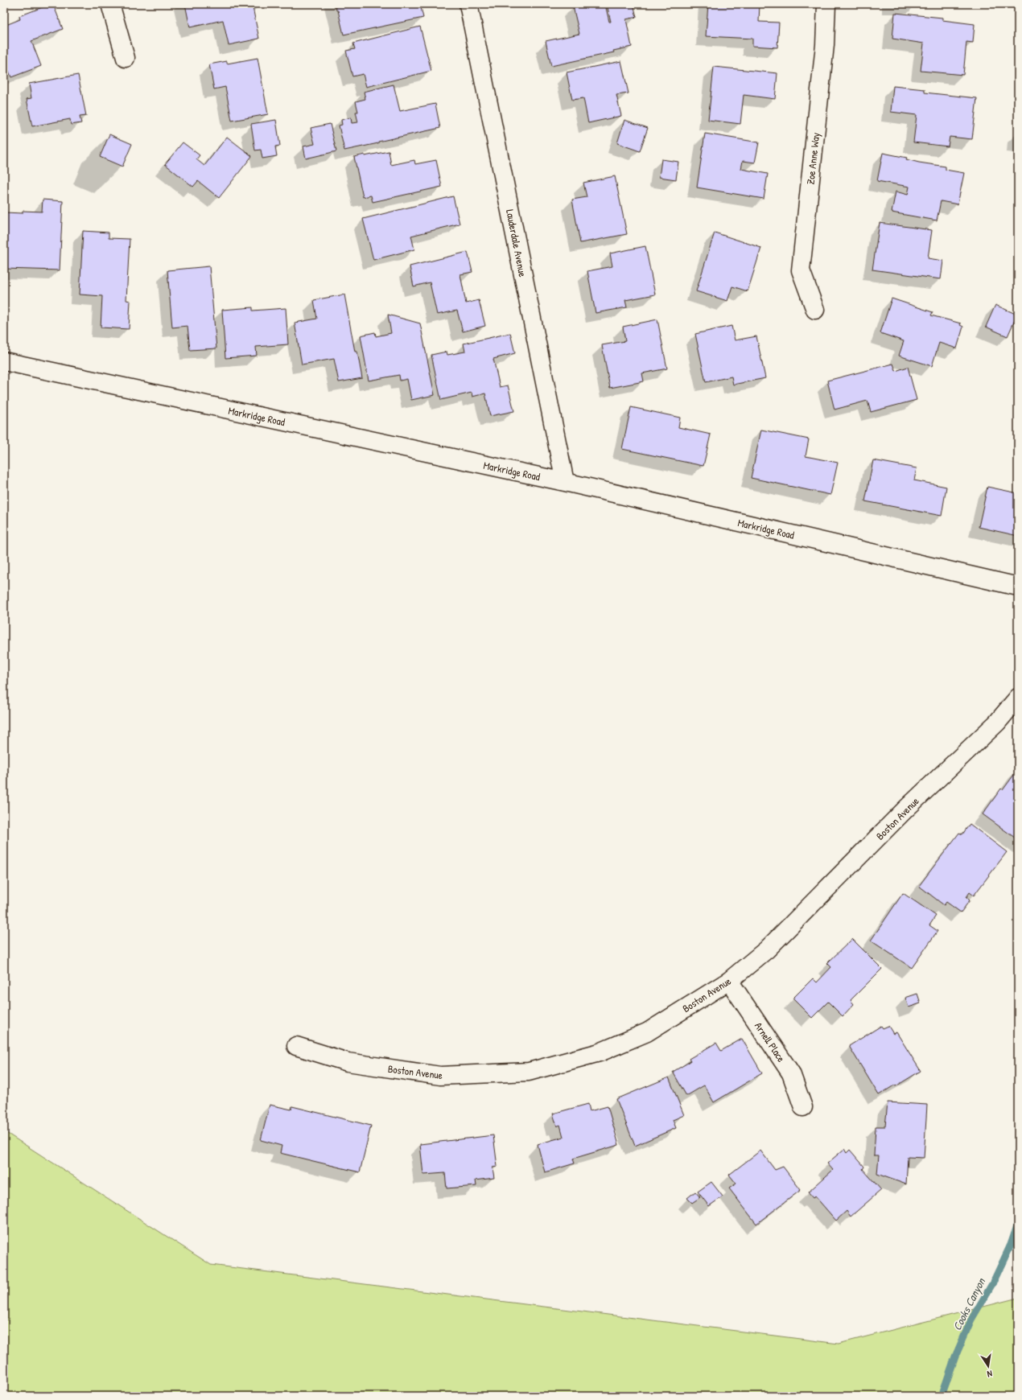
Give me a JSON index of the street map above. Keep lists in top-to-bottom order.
{
  "streets": {
    "street": [
      "Zoe Anne Way",
      "Lauderdale Avenue",
      "Markridge Road",
      "Boston Avenue",
      "Arnell Place"
    ]
  },
  "crossings": [
    ["Lauderdale Avenue", "Markridge Road"],
    ["Boston Avenue", "Arnell Place"]
  ],
  "water": ["Cooks Canyon"],
  "north": "bottom"
}
